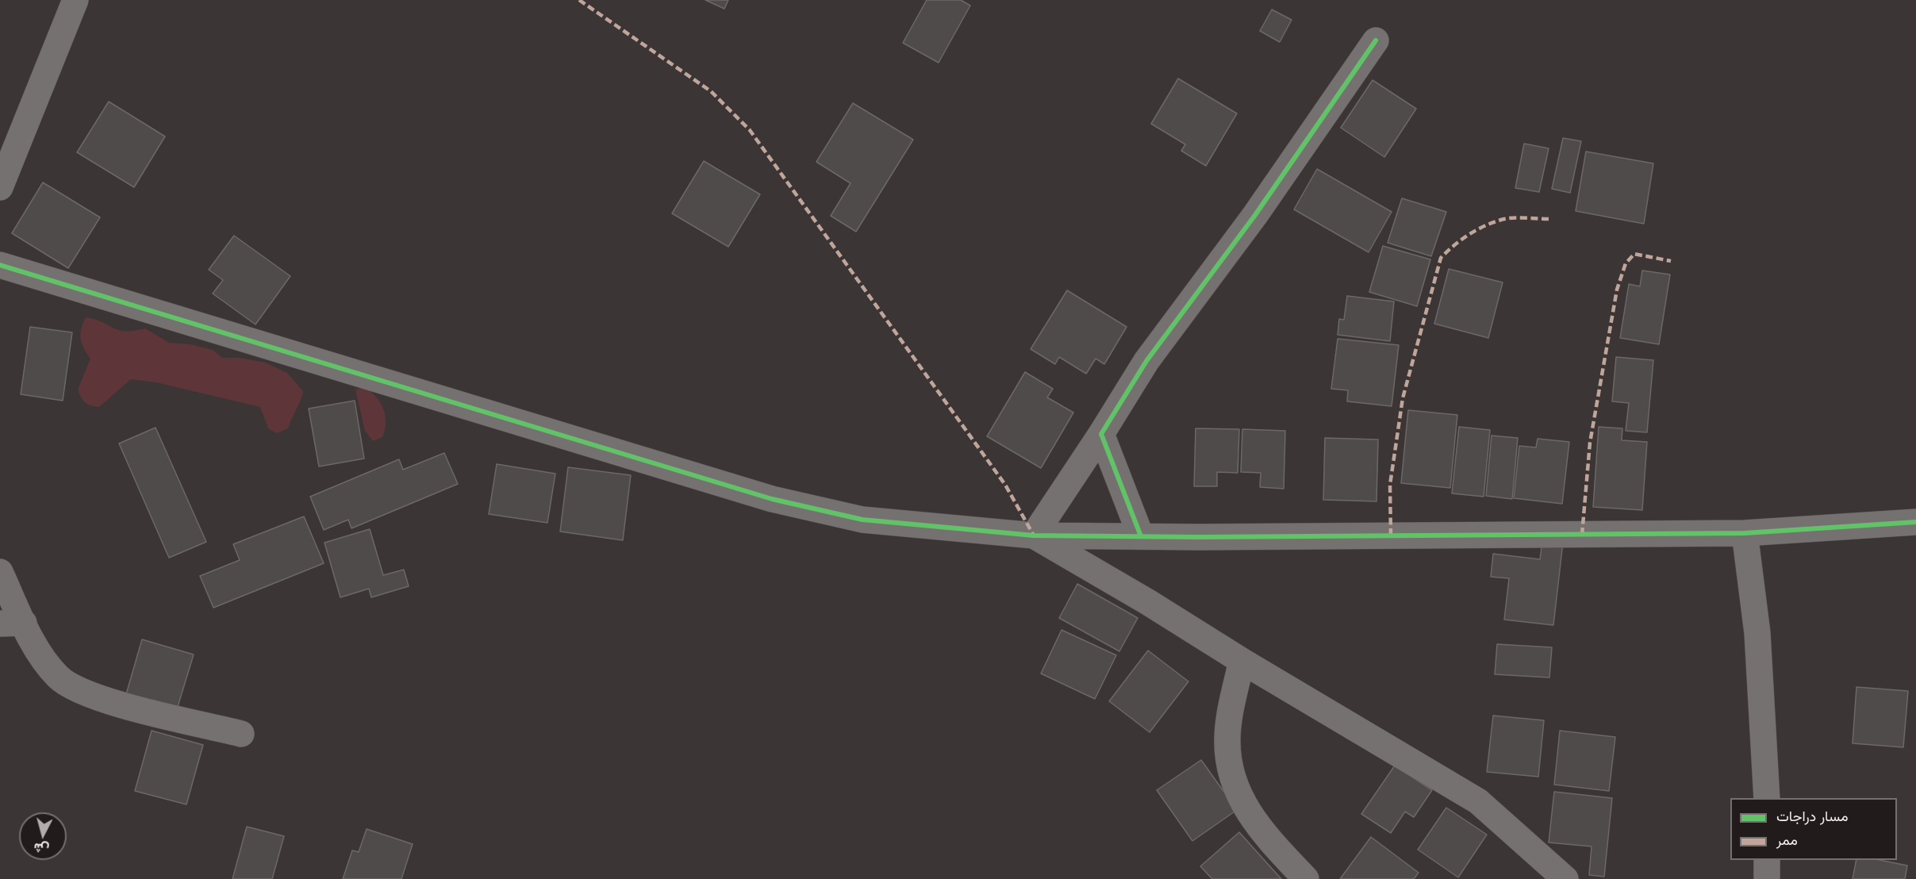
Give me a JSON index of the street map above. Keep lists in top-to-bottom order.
{
  "legend": ["مسار دراجات", "ممر"],
  "north": "bottom"
}
